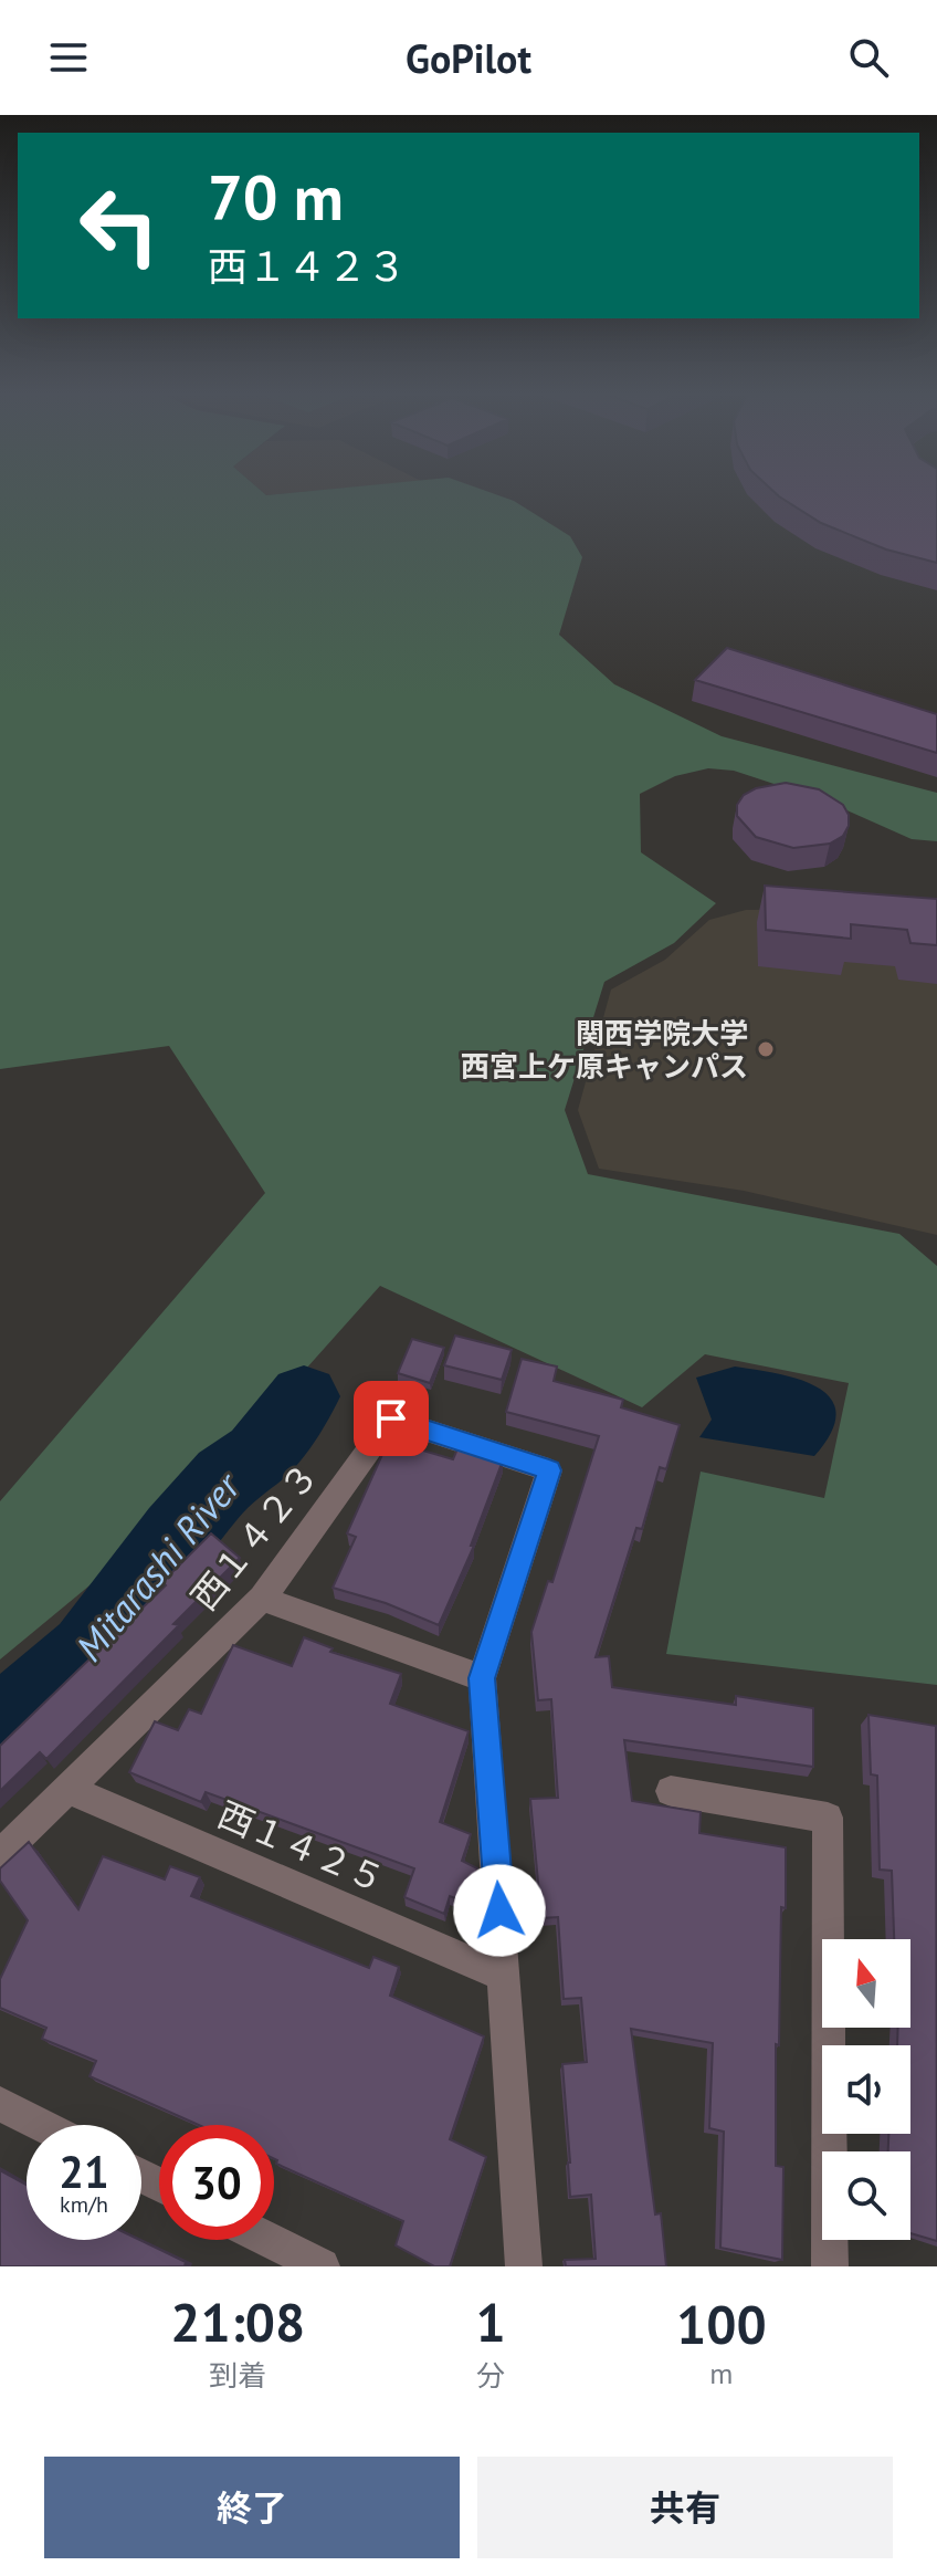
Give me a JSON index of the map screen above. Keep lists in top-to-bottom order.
{
  "streets": {
    "street": ["西１４２３", "西１４２５"]
  },
  "crossings": [
    ["西１４２３", "西１４２５"]
  ],
  "water": ["Mitarashi River"],
  "places": ["関西学院大学 西宮上ケ原キャンパス"],
  "north": "top",
  "page": {
    "header": "GoPilot",
    "turn": ["70 m", "西１４２３"],
    "speed": "21 km/h",
    "limit": "30",
    "eta": [
      "21:08",
      "到着",
      "1",
      "分",
      "100",
      "m"
    ],
    "buttons": ["終了", "共有"]
  }
}
